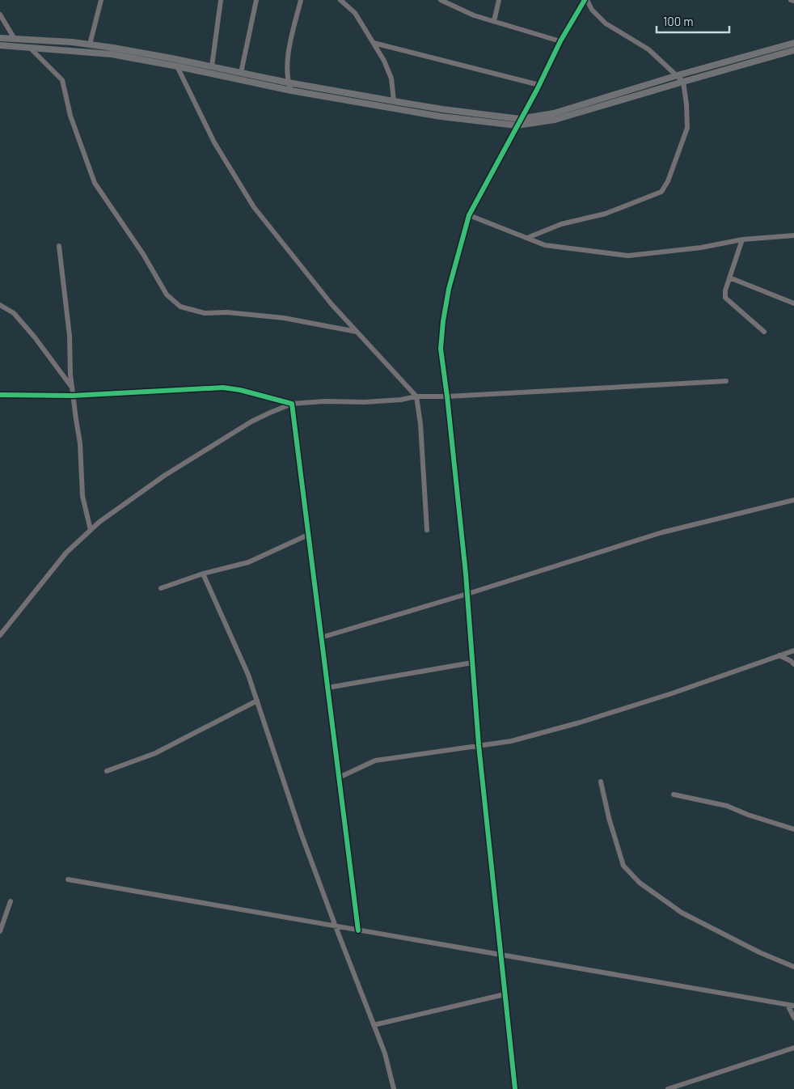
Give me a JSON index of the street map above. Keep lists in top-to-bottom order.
{
  "scale_bar": "100 m"
}
